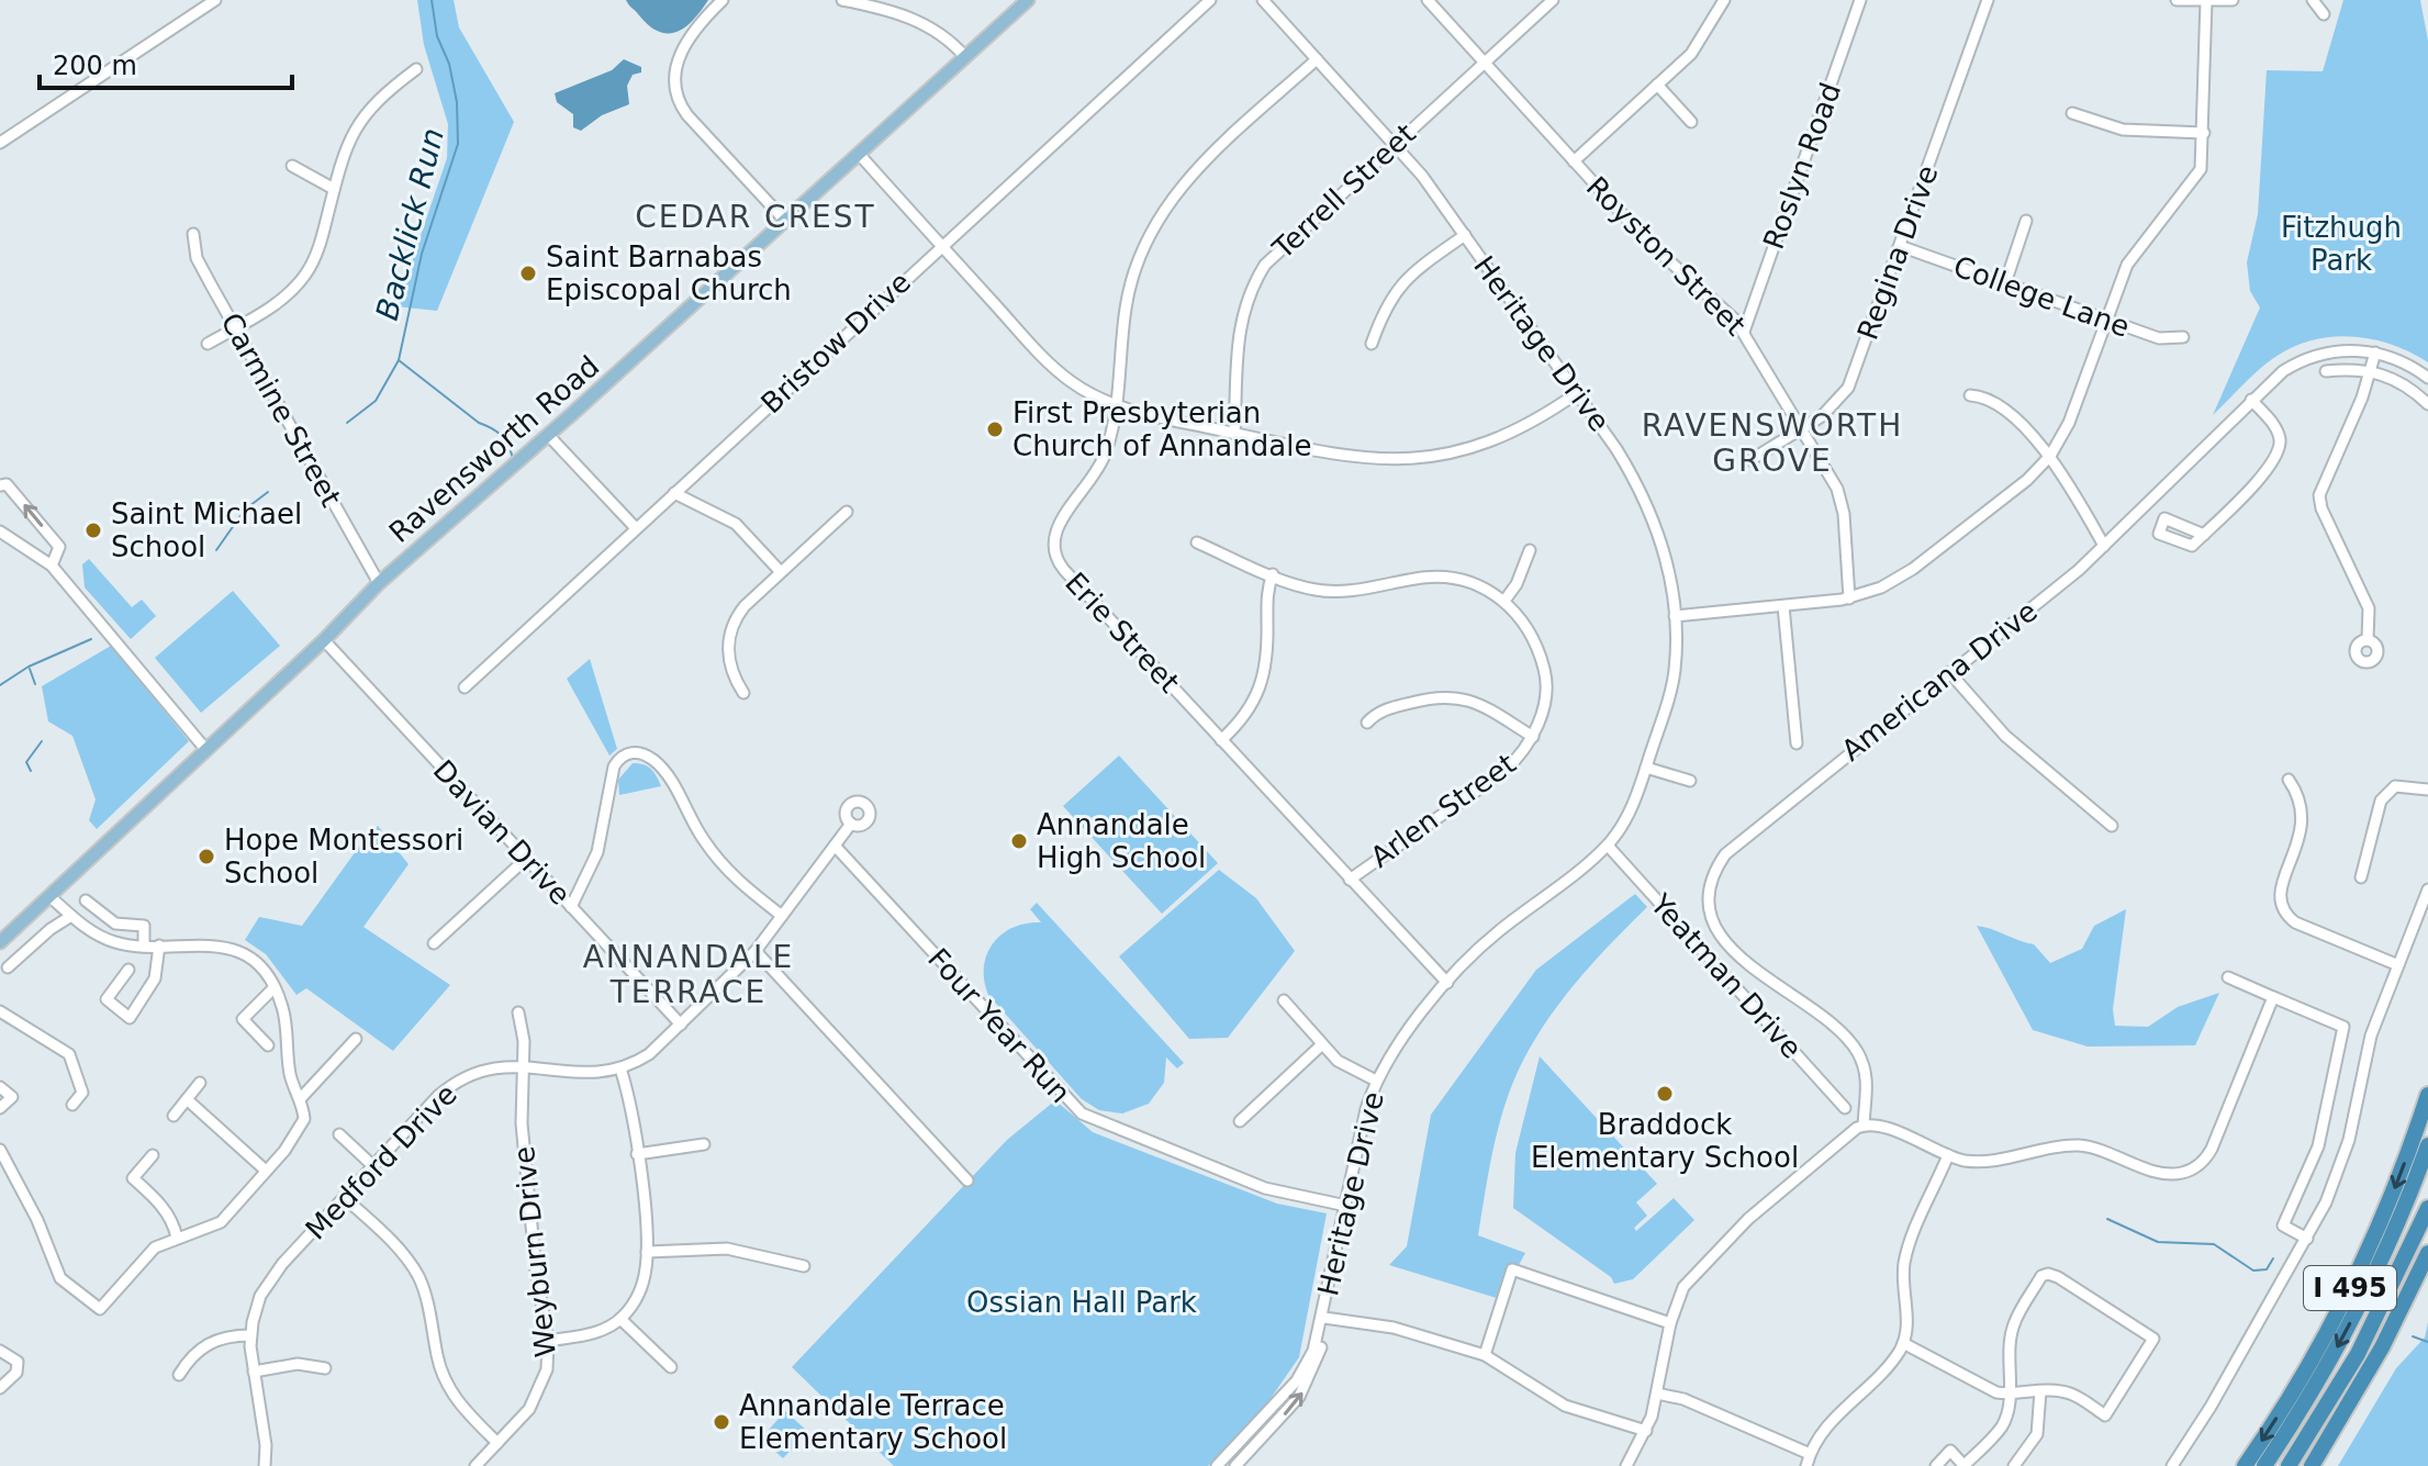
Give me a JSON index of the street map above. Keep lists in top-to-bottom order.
{
  "streets": {
    "highway": ["I 495"],
    "main road": ["Ravensworth Road"],
    "street": [
      "Roslyn Road",
      "Terrell Street",
      "Regina Drive",
      "Royston Street",
      "College Lane",
      "Bristow Drive",
      "Heritage Drive",
      "Carmine Street",
      "Erie Street",
      "Americana Drive",
      "Arlen Street",
      "Davian Drive",
      "Yeatman Drive",
      "Four Year Run",
      "Medford Drive",
      "Weyburn Drive"
    ]
  },
  "crossings": [
    ["Roslyn Road", "Royston Street"],
    ["Terrell Street", "Royston Street"],
    ["Terrell Street", "Heritage Drive"],
    ["Regina Drive", "Royston Street"],
    ["Regina Drive", "College Lane"],
    ["Heritage Drive", "Erie Street"],
    ["Heritage Drive", "Yeatman Drive"],
    ["Heritage Drive", "Four Year Run"],
    ["Carmine Street", "Ravensworth Road"],
    ["Ravensworth Road", "Davian Drive"],
    ["Erie Street", "Arlen Street"],
    ["Davian Drive", "Medford Drive"],
    ["Four Year Run", "Medford Drive"],
    ["Medford Drive", "Weyburn Drive"]
  ],
  "districts": ["CEDAR CREST", "RAVENSWORTH GROVE", "ANNANDALE TERRACE"],
  "water": ["Backlick Run"],
  "parks": ["Fitzhugh Park", "Ossian Hall Park"],
  "places": [
    "Saint Barnabas Episcopal Church",
    "First Presbyterian Church of Annandale",
    "Saint Michael School",
    "Annandale High School",
    "Hope Montessori School",
    "Braddock Elementary School",
    "Annandale Terrace Elementary School"
  ],
  "scale_bar": "200 m"
}
